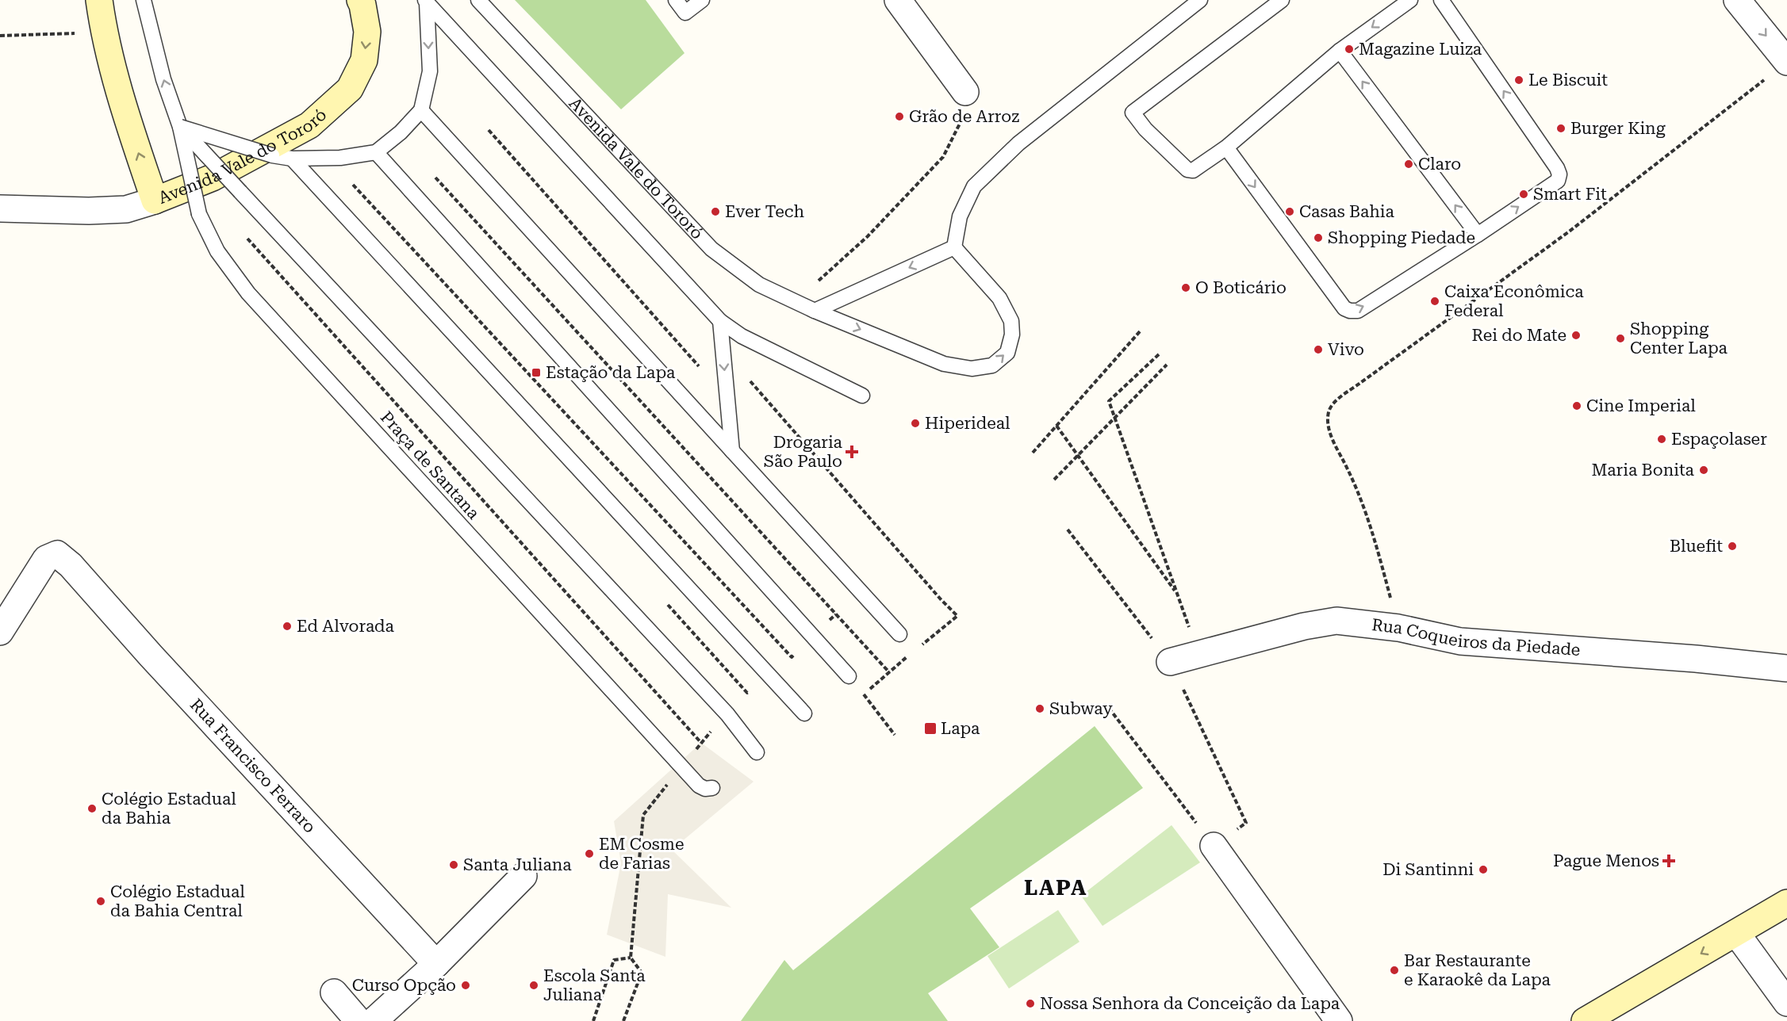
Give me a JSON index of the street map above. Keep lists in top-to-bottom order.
{
  "streets": {
    "street": ["Avenida Vale do Tororó", "Rua Coqueiros da Piedade", "Rua Francisco Ferraro"],
    "lane": ["Praça de Santana"]
  },
  "districts": ["LAPA"],
  "places": {
    "other": [
      "Magazine Luiza",
      "Le Biscuit",
      "Grão de Arroz",
      "Burger King",
      "Claro",
      "Smart Fit",
      "Ever Tech",
      "Casas Bahia",
      "Shopping Piedade",
      "O Boticário",
      "Caixa Econômica Federal",
      "Rei do Mate",
      "Shopping Center Lapa",
      "Vivo",
      "Cine Imperial",
      "Hiperideal",
      "Espaçolaser",
      "Maria Bonita",
      "Bluefit",
      "Ed Alvorada",
      "Subway",
      "Colégio Estadual da Bahia",
      "EM Cosme de Farias",
      "Santa Juliana",
      "Di Santinni",
      "Colégio Estadual da Bahia Central",
      "Bar Restaurante e Karaokê da Lapa",
      "Curso Opção",
      "Escola Santa Juliana",
      "Nossa Senhora da Conceição da Lapa"
    ],
    "transit": ["Estação da Lapa", "Lapa"],
    "health": ["Drogaria São Paulo", "Pague Menos"]
  }
}
